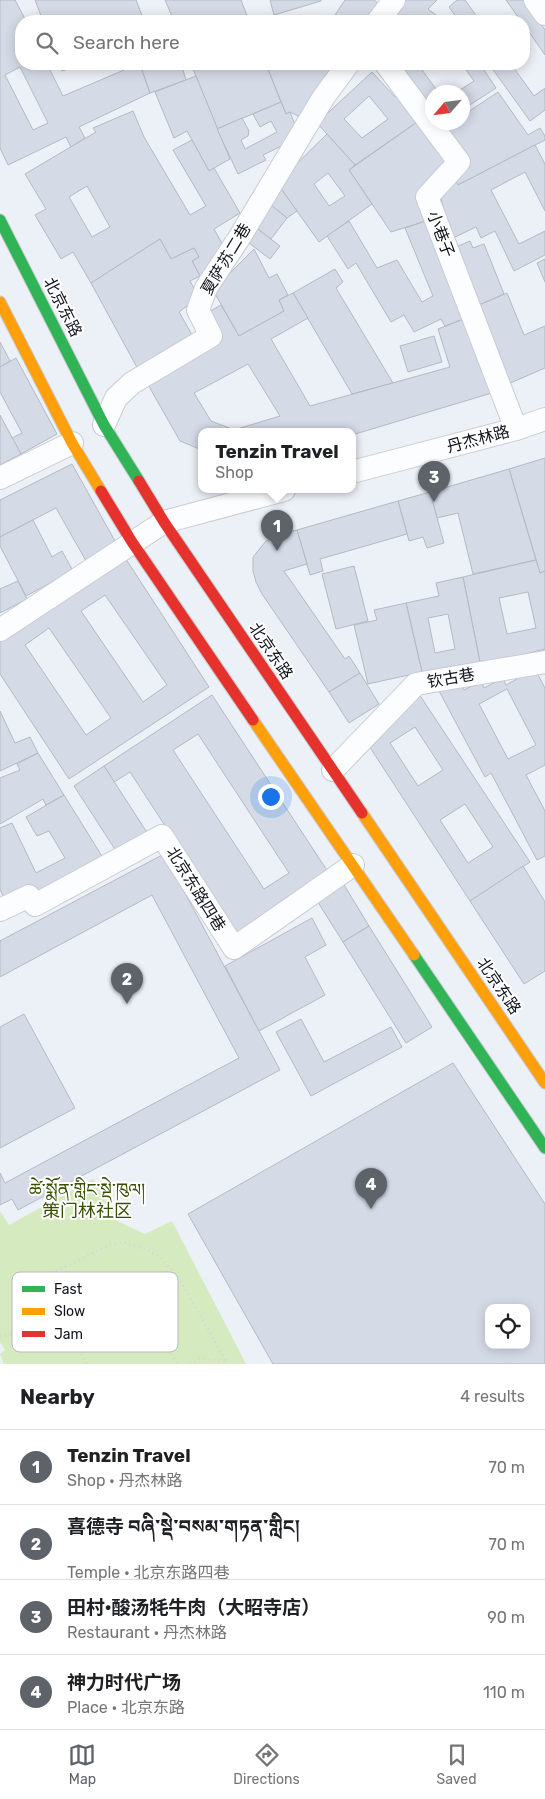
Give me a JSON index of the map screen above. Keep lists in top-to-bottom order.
{
  "streets": {
    "main road": ["北京东路"],
    "street": [
      "小巷子",
      "夏萨苏二巷",
      "丹杰林路",
      "钦古巷",
      "北京东路四巷"
    ]
  },
  "crossings": [
    ["小巷子", "丹杰林路"],
    ["夏萨苏二巷", "北京东路"],
    ["北京东路", "钦古巷"]
  ],
  "districts": ["ཚེ་སྨོན་གླིང་སྡེ་ཁུལ། 策门林社区"],
  "legend": ["Fast", "Slow", "Jam"],
  "north": "bottom left",
  "page": {
    "search": "Search here",
    "popup": ["Tenzin Travel", "Shop"],
    "pins": [
      "3",
      "1",
      "2",
      "4"
    ],
    "heading": ["Nearby", "4 results"],
    "list": [
      {
        "mark": "1",
        "name": "Tenzin Travel",
        "note": "Shop · 丹杰林路",
        "value": "70 m"
      },
      {
        "mark": "2",
        "name": "喜德寺 བཞི་སྡེ་བསམ་གཏན་གླིང།",
        "note": "Temple · 北京东路四巷",
        "value": "70 m"
      },
      {
        "mark": "3",
        "name": "田村·酸汤牦牛肉（大昭寺店）",
        "note": "Restaurant · 丹杰林路",
        "value": "90 m"
      },
      {
        "mark": "4",
        "name": "神力时代广场",
        "note": "Place · 北京东路",
        "value": "110 m"
      }
    ],
    "nav": ["Map", "Directions", "Saved"]
  }
}
